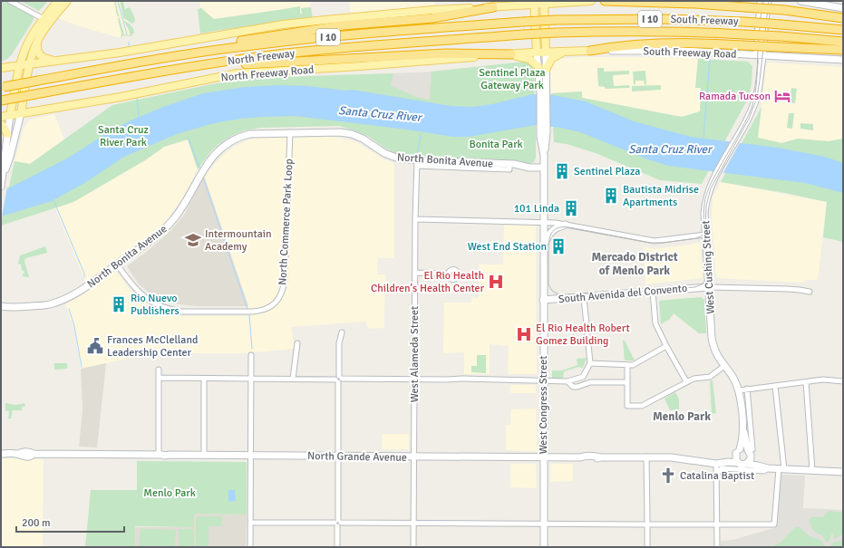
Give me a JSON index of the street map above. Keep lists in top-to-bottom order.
{
  "streets": {
    "highway": ["I 10", "South Freeway", "North Freeway"],
    "main road": [
      "South Freeway Road",
      "North Freeway Road",
      "North Bonita Avenue",
      "West Cushing Street",
      "South Avenida del Convento",
      "West Congress Street",
      "North Grande Avenue"
    ],
    "street": ["North Commerce Park Loop", "West Alameda Street"]
  },
  "crossings": [
    ["South Freeway", "North Freeway"],
    ["South Freeway Road", "North Freeway Road"],
    ["South Freeway Road", "West Cushing Street"],
    ["South Freeway Road", "West Congress Street"],
    ["North Freeway Road", "West Congress Street"],
    ["North Bonita Avenue", "North Commerce Park Loop"],
    ["North Bonita Avenue", "West Alameda Street"],
    ["North Bonita Avenue", "West Congress Street"],
    ["West Cushing Street", "South Avenida del Convento"],
    ["South Avenida del Convento", "West Congress Street"],
    ["West Alameda Street", "North Grande Avenue"],
    ["West Congress Street", "North Grande Avenue"]
  ],
  "districts": ["Mercado District of Menlo Park", "Menlo Park"],
  "water": ["Santa Cruz River"],
  "parks": [
    "Sentinel Plaza Gateway Park",
    "Santa Cruz River Park",
    "Bonita Park",
    "Menlo Park"
  ],
  "places": {
    "hotel": ["Ramada Tucson"],
    "building": [
      "Sentinel Plaza",
      "Bautista Midrise Apartments",
      "101 Linda",
      "West End Station",
      "Rio Nuevo Publishers"
    ],
    "school or university": ["Intermountain Academy"],
    "hospital": ["El Rio Health Children's Health Center", "El Rio Health Robert Gomez Building"],
    "public building": ["Frances McClelland Leadership Center"],
    "church": ["Catalina Baptist"]
  },
  "scale_bar": "200 m"
}
